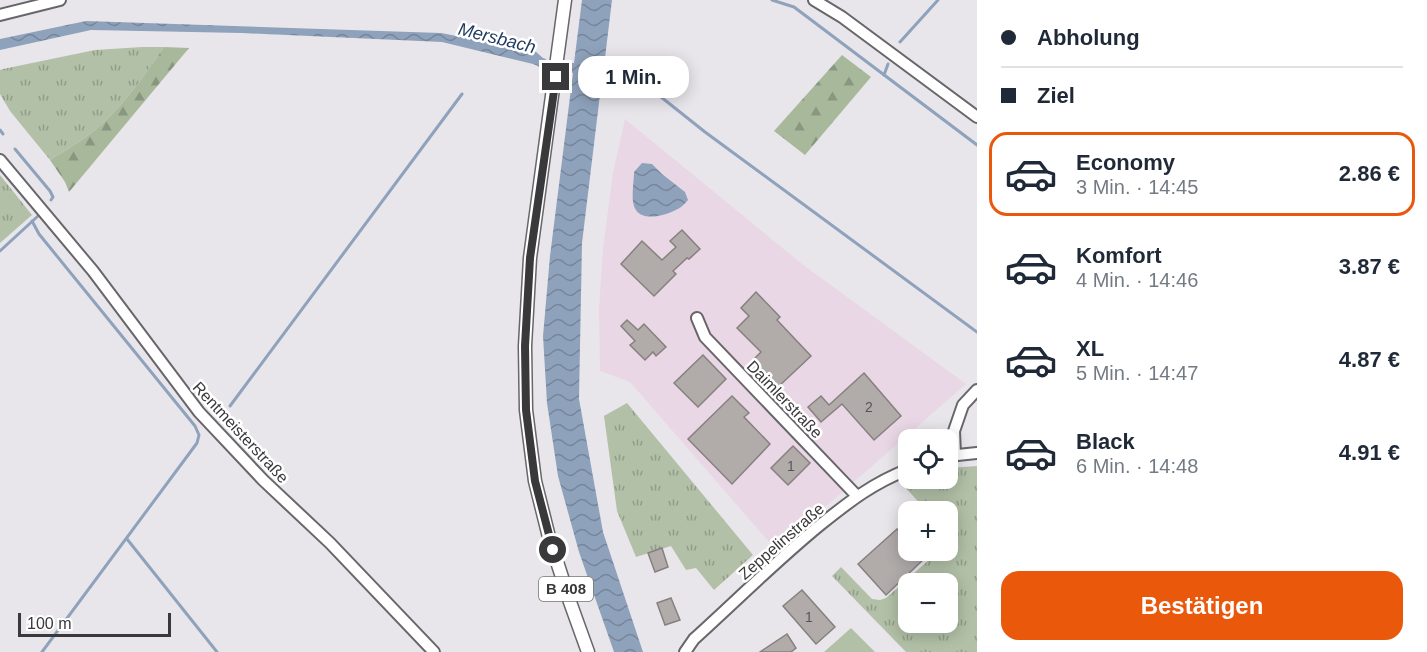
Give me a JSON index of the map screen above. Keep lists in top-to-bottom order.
{
  "streets": {
    "main road": ["B 408"],
    "street": ["Daimlerstraße", "Rentmeisterstraße", "Zeppelinstraße"]
  },
  "crossings": [
    ["Daimlerstraße", "Zeppelinstraße"]
  ],
  "water": ["Mersbach"],
  "house_numbers": ["2", "1", "1"],
  "scale_bar": "100 m",
  "page": {
    "banner": ["Abholung", "Ziel"],
    "bubble": "1 Min.",
    "list": [
      {
        "name": "Economy",
        "note": "3 Min. · 14:45",
        "value": "2.86 €"
      },
      {
        "name": "Komfort",
        "note": "4 Min. · 14:46",
        "value": "3.87 €"
      },
      {
        "name": "XL",
        "note": "5 Min. · 14:47",
        "value": "4.87 €"
      },
      {
        "name": "Black",
        "note": "6 Min. · 14:48",
        "value": "4.91 €"
      }
    ],
    "map_buttons": ["+", "−"],
    "buttons": "Bestätigen",
    "scale": "100 m"
  }
}
